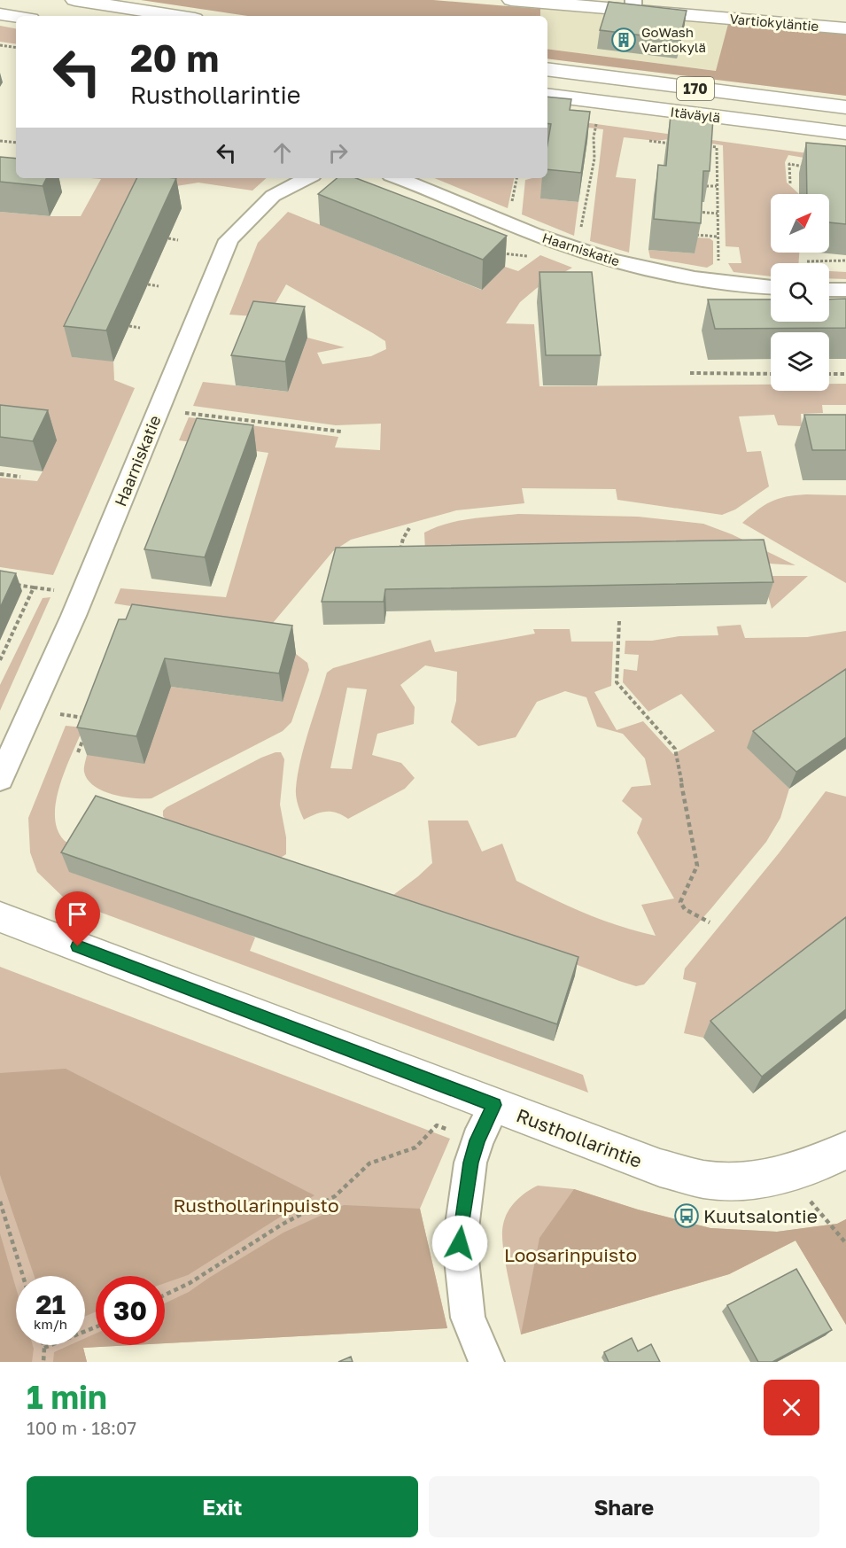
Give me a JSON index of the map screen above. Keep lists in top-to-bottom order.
{
  "streets": {
    "main road": [
      "Vartiokyläntie",
      "170",
      "Itäväylä",
      "Rusthollarintie"
    ],
    "street": ["Haarniskatie"]
  },
  "parks": ["Rusthollarinpuisto", "Loosarinpuisto"],
  "places": {
    "building": ["GoWash Vartiokylä"],
    "bus stop": ["Kuutsalontie"]
  },
  "north": "top right",
  "page": {
    "turn": ["20 m", "Rusthollarintie"],
    "speed": "21 km/h",
    "limit": "30",
    "heading": ["1 min", "100 m · 18:07"],
    "buttons": ["Exit", "Share"]
  }
}
